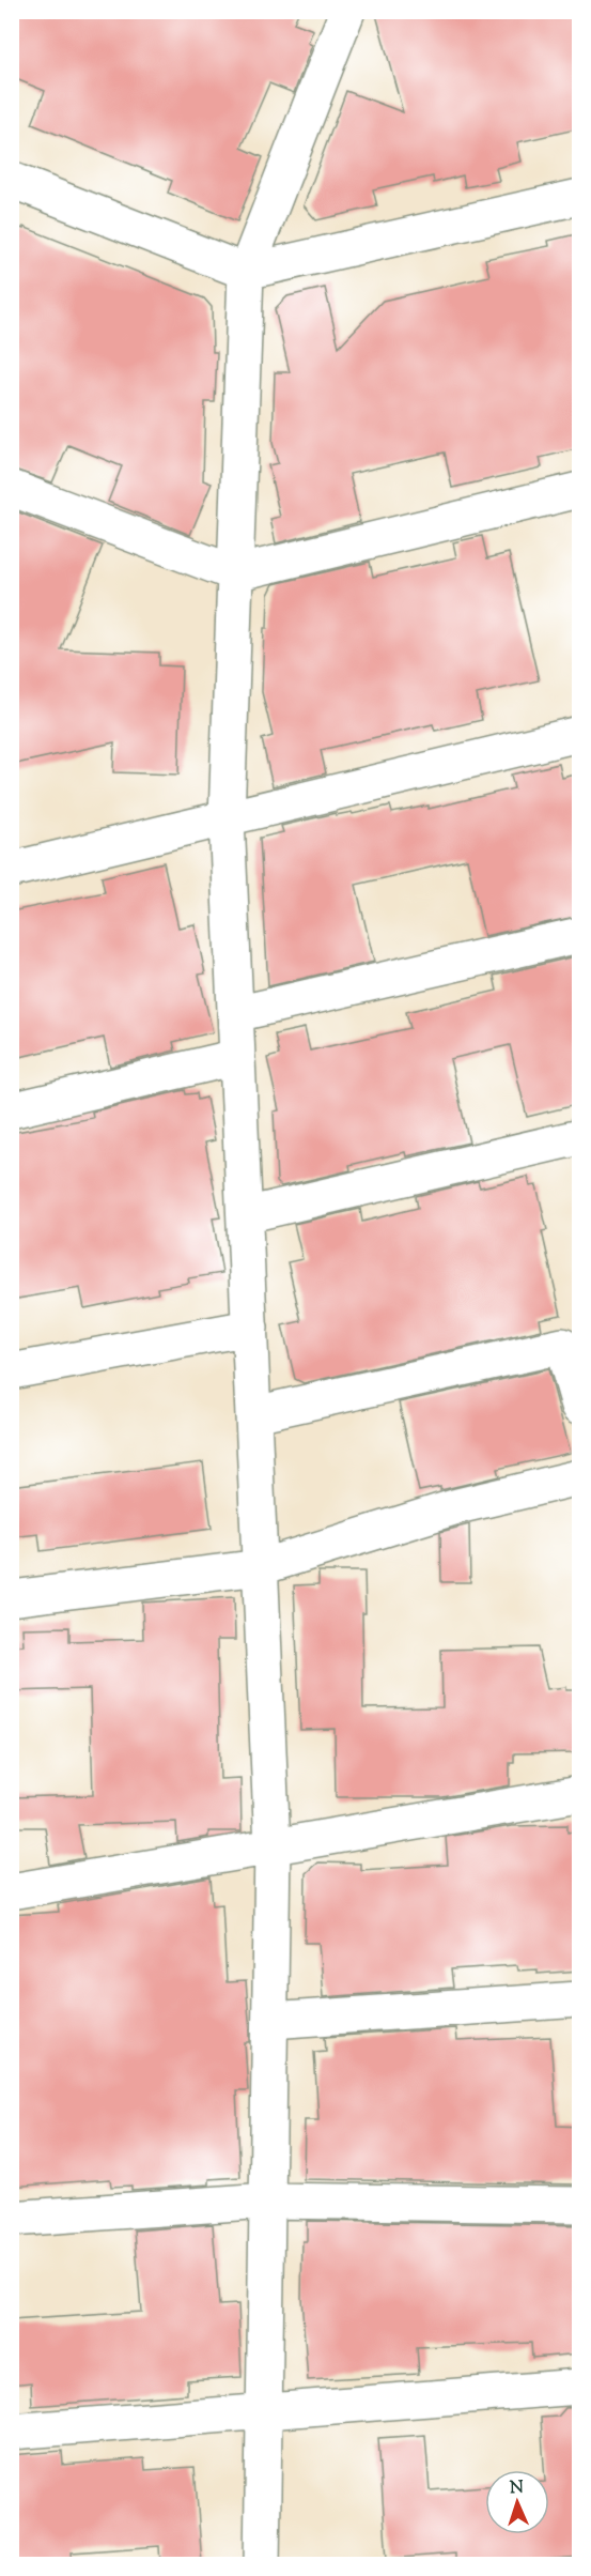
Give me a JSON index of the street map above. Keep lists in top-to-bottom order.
{
  "north": "top"
}
